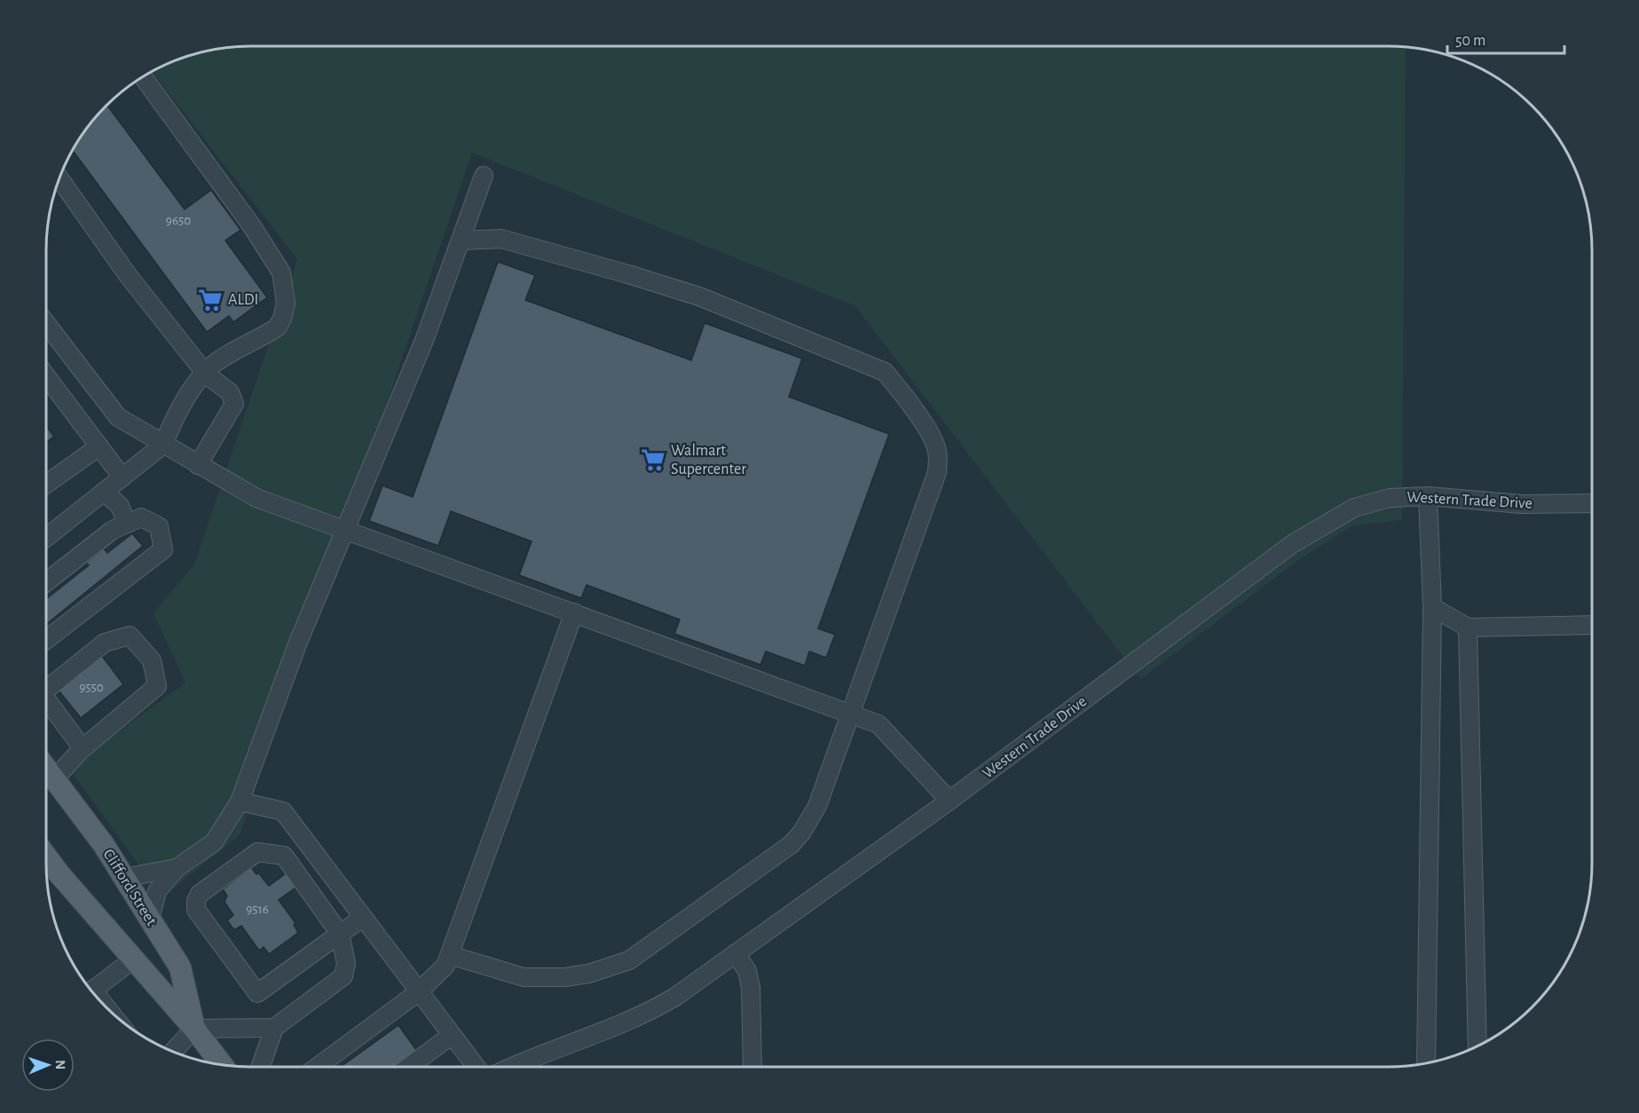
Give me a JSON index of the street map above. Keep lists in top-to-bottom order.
{
  "streets": {
    "main road": ["Clifford Street"],
    "street": ["Western Trade Drive"]
  },
  "places": {
    "supermarket": ["ALDI", "Walmart Supercenter"]
  },
  "house_numbers": ["9650", "9550", "9516"],
  "scale_bar": "50 m",
  "north": "right"
}
